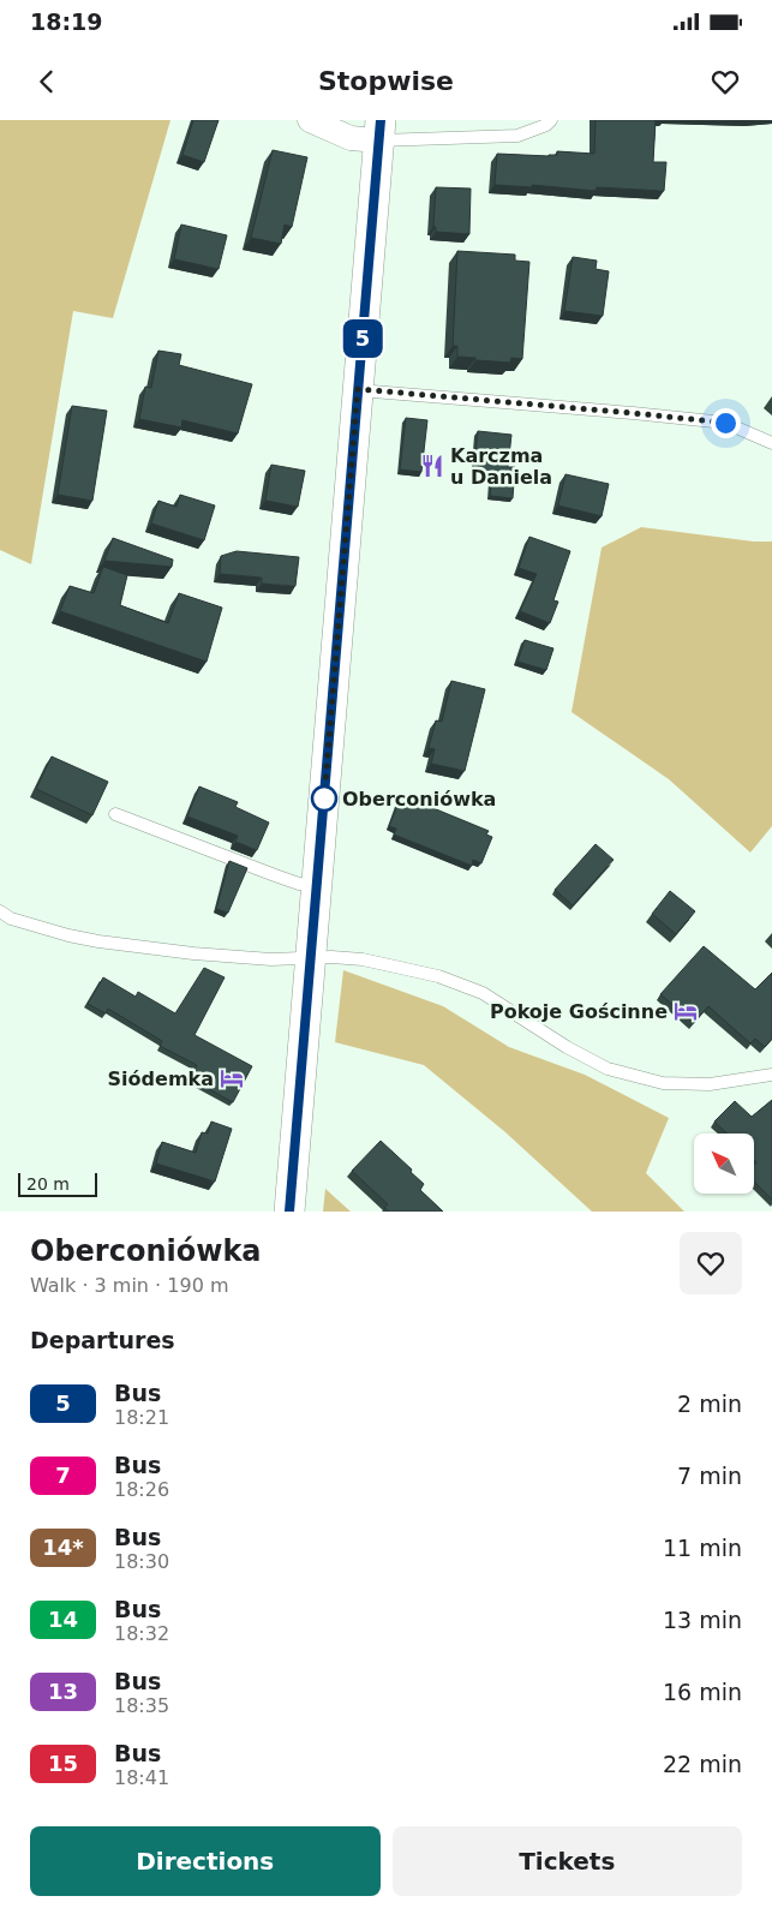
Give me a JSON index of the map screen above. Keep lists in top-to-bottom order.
{
  "places": {
    "restaurant": ["Karczma u Daniela"],
    "other": ["Oberconiówka"],
    "hotel": ["Pokoje Gościnne", "Siódemka"]
  },
  "lines": ["bus line 5"],
  "scale_bar": "20 m",
  "north": "top left",
  "page": {
    "status": "18:19",
    "header": "Stopwise",
    "on_map": "5",
    "scale": "20 m",
    "heading": [
      ["Oberconiówka", "Walk · 3 min · 190 m"],
      "Departures"
    ],
    "list": [
      {
        "mark": "5",
        "name": "Bus",
        "note": "18:21",
        "value": "2 min"
      },
      {
        "mark": "7",
        "name": "Bus",
        "note": "18:26",
        "value": "7 min"
      },
      {
        "mark": "14*",
        "name": "Bus",
        "note": "18:30",
        "value": "11 min"
      },
      {
        "mark": "14",
        "name": "Bus",
        "note": "18:32",
        "value": "13 min"
      },
      {
        "mark": "13",
        "name": "Bus",
        "note": "18:35",
        "value": "16 min"
      },
      {
        "mark": "15",
        "name": "Bus",
        "note": "18:41",
        "value": "22 min"
      }
    ],
    "buttons": ["Directions", "Tickets"]
  }
}
